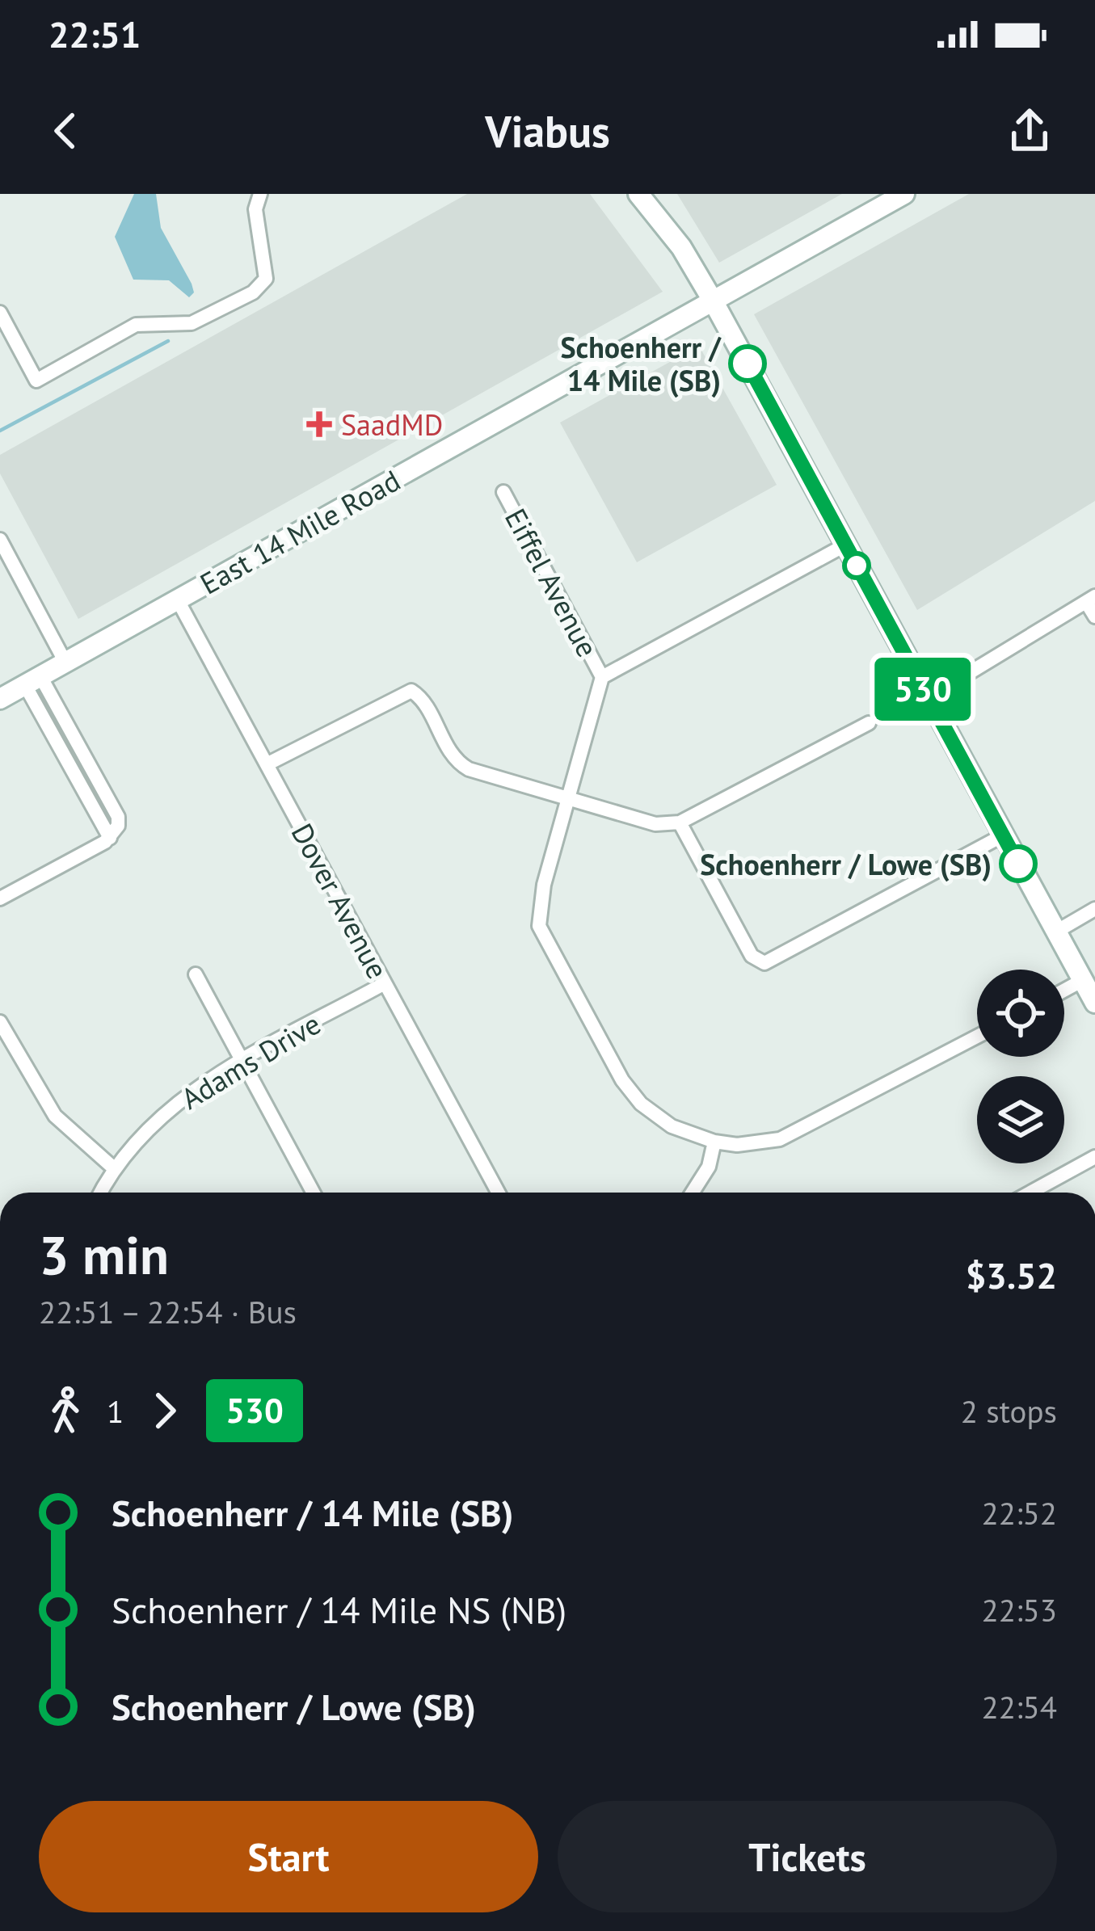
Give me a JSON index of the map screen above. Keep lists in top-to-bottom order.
{
  "streets": {
    "main road": ["East 14 Mile Road"],
    "street": ["Eiffel Avenue", "Dover Avenue", "Adams Drive"]
  },
  "crossings": [
    ["East 14 Mile Road", "Dover Avenue"],
    ["Dover Avenue", "Adams Drive"]
  ],
  "places": {
    "other": ["Schoenherr / 14 Mile (SB)", "Schoenherr / Lowe (SB)"],
    "health": ["SaadMD"]
  },
  "lines": ["bus line 530"],
  "page": {
    "status": "22:51",
    "header": "Viabus",
    "on_map": "530",
    "heading": ["3 min", "22:51 – 22:54 · Bus", "$3.52"],
    "legs": ["1", "530", "2 stops"],
    "list": [
      {
        "name": "Schoenherr / 14 Mile (SB)",
        "value": "22:52"
      },
      {
        "name": "Schoenherr / 14 Mile NS (NB)",
        "value": "22:53"
      },
      {
        "name": "Schoenherr / Lowe (SB)",
        "value": "22:54"
      }
    ],
    "buttons": ["Start", "Tickets"]
  }
}
